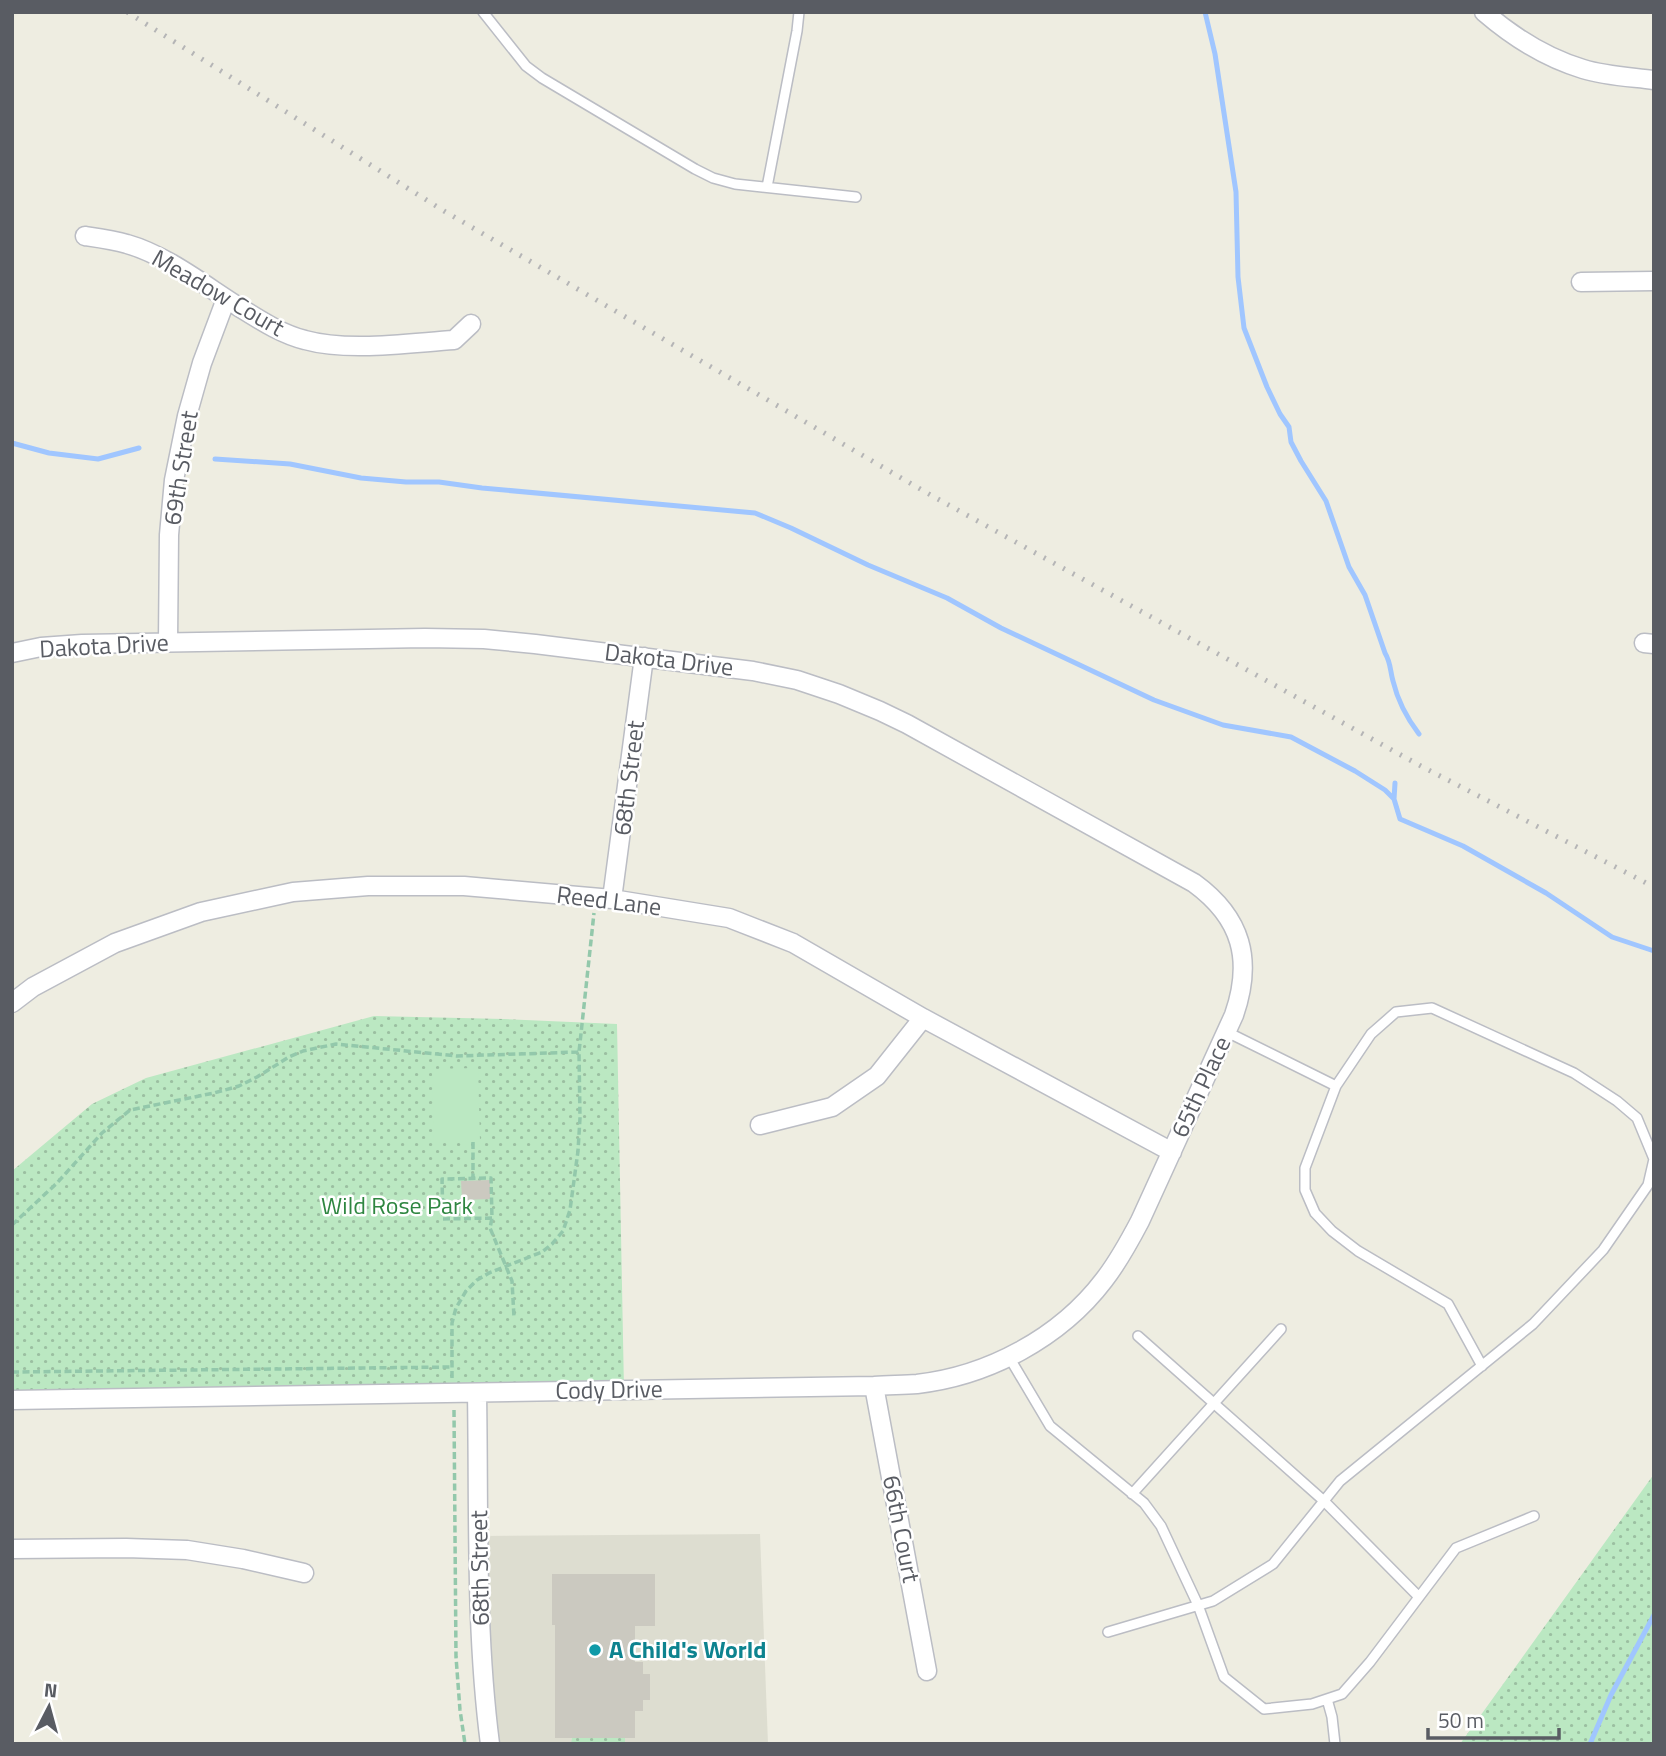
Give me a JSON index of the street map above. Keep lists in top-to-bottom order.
{
  "streets": {
    "street": [
      "Meadow Court",
      "69th Street",
      "Dakota Drive",
      "68th Street",
      "Reed Lane",
      "65th Place",
      "Cody Drive",
      "66th Court"
    ]
  },
  "crossings": [
    ["Meadow Court", "69th Street"],
    ["69th Street", "Dakota Drive"],
    ["Dakota Drive", "68th Street"],
    ["Dakota Drive", "65th Place"],
    ["68th Street", "Reed Lane"],
    ["68th Street", "Cody Drive"],
    ["Reed Lane", "65th Place"],
    ["65th Place", "Cody Drive"],
    ["Cody Drive", "66th Court"]
  ],
  "parks": ["Wild Rose Park"],
  "places": ["A Child's World"],
  "scale_bar": "50 m",
  "north": "top"
}
